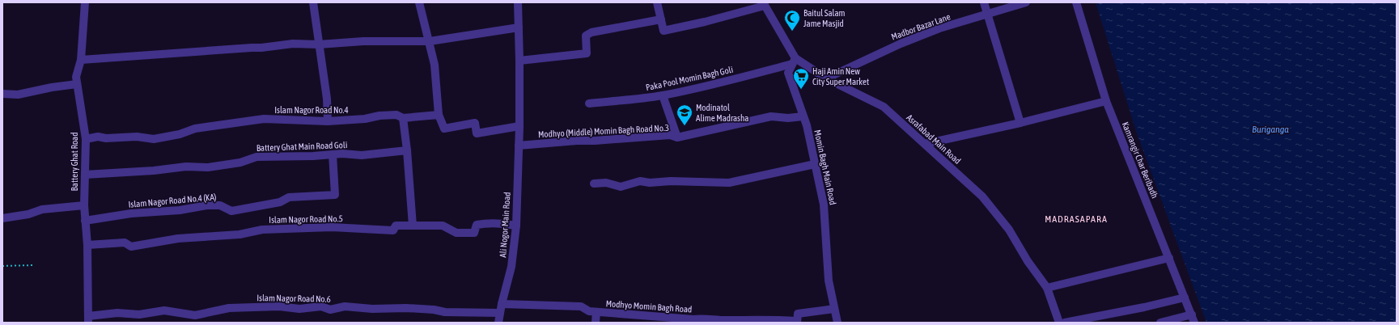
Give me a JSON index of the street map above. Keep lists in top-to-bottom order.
{
  "streets": {
    "street": [
      "Madbor Bazar Lane",
      "Paka Pool Momin Bagh Goli",
      "Islam Nagor Road No.4",
      "Modhyo (Middle) Momin Bagh Road No.3",
      "Asrafabad Main Road",
      "Battery Ghat Main Road Goli",
      "Kamrangir Char Beribadh",
      "Battery Ghat Road",
      "Momin Bagh Main Road",
      "Islam Nagor Road No.4 (KA)",
      "Islam Nagor Road No.5",
      "Ali Nogor Main Road",
      "Islam Nagor Road No.6",
      "Modhyo Momin Bagh Road"
    ]
  },
  "crossings": [
    ["Madbor Bazar Lane", "Asrafabad Main Road"],
    ["Paka Pool Momin Bagh Goli", "Asrafabad Main Road"],
    ["Paka Pool Momin Bagh Goli", "Momin Bagh Main Road"],
    ["Islam Nagor Road No.4", "Battery Ghat Road"],
    ["Modhyo (Middle) Momin Bagh Road No.3", "Momin Bagh Main Road"],
    ["Modhyo (Middle) Momin Bagh Road No.3", "Ali Nogor Main Road"],
    ["Asrafabad Main Road", "Momin Bagh Main Road"],
    ["Battery Ghat Main Road Goli", "Battery Ghat Road"],
    ["Battery Ghat Main Road Goli", "Islam Nagor Road No.4 (KA)"],
    ["Battery Ghat Road", "Islam Nagor Road No.4 (KA)"],
    ["Battery Ghat Road", "Islam Nagor Road No.5"],
    ["Battery Ghat Road", "Islam Nagor Road No.6"],
    ["Islam Nagor Road No.5", "Ali Nogor Main Road"],
    ["Ali Nogor Main Road", "Islam Nagor Road No.6"],
    ["Ali Nogor Main Road", "Modhyo Momin Bagh Road"]
  ],
  "districts": ["MADRASAPARA"],
  "water": ["Buriganga"],
  "places": {
    "mosque": ["Baitul Salam Jame Masjid"],
    "supermarket": ["Haji Amin New City Super Market"],
    "school or university": ["Modinatol Alime Madrasha"]
  }
}
